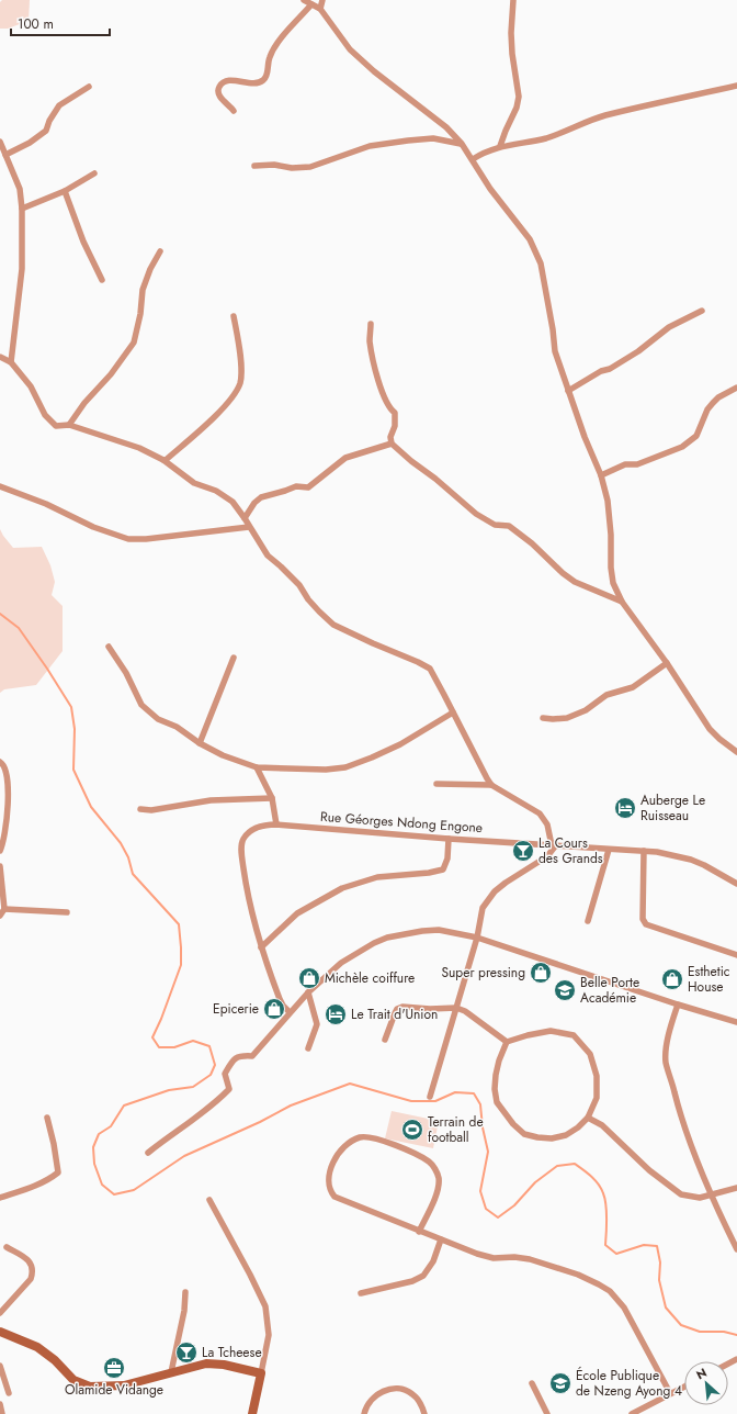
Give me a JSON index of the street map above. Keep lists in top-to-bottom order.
{
  "streets": {
    "street": ["Rue Géorges Ndong Engone"]
  },
  "places": {
    "hotel": ["Auberge Le Ruisseau", "Le Trait d'Union"],
    "bar": ["La Cours des Grands", "La Tcheese"],
    "shop": [
      "Super pressing",
      "Michèle coiffure",
      "Esthetic House",
      "Epicerie"
    ],
    "school or university": ["Belle Porte Académie", "École Publique de Nzeng Ayong 4"],
    "sports": ["Terrain de football"],
    "office": ["Olamide Vidange"]
  },
  "scale_bar": "100 m",
  "north": "top left"
}
